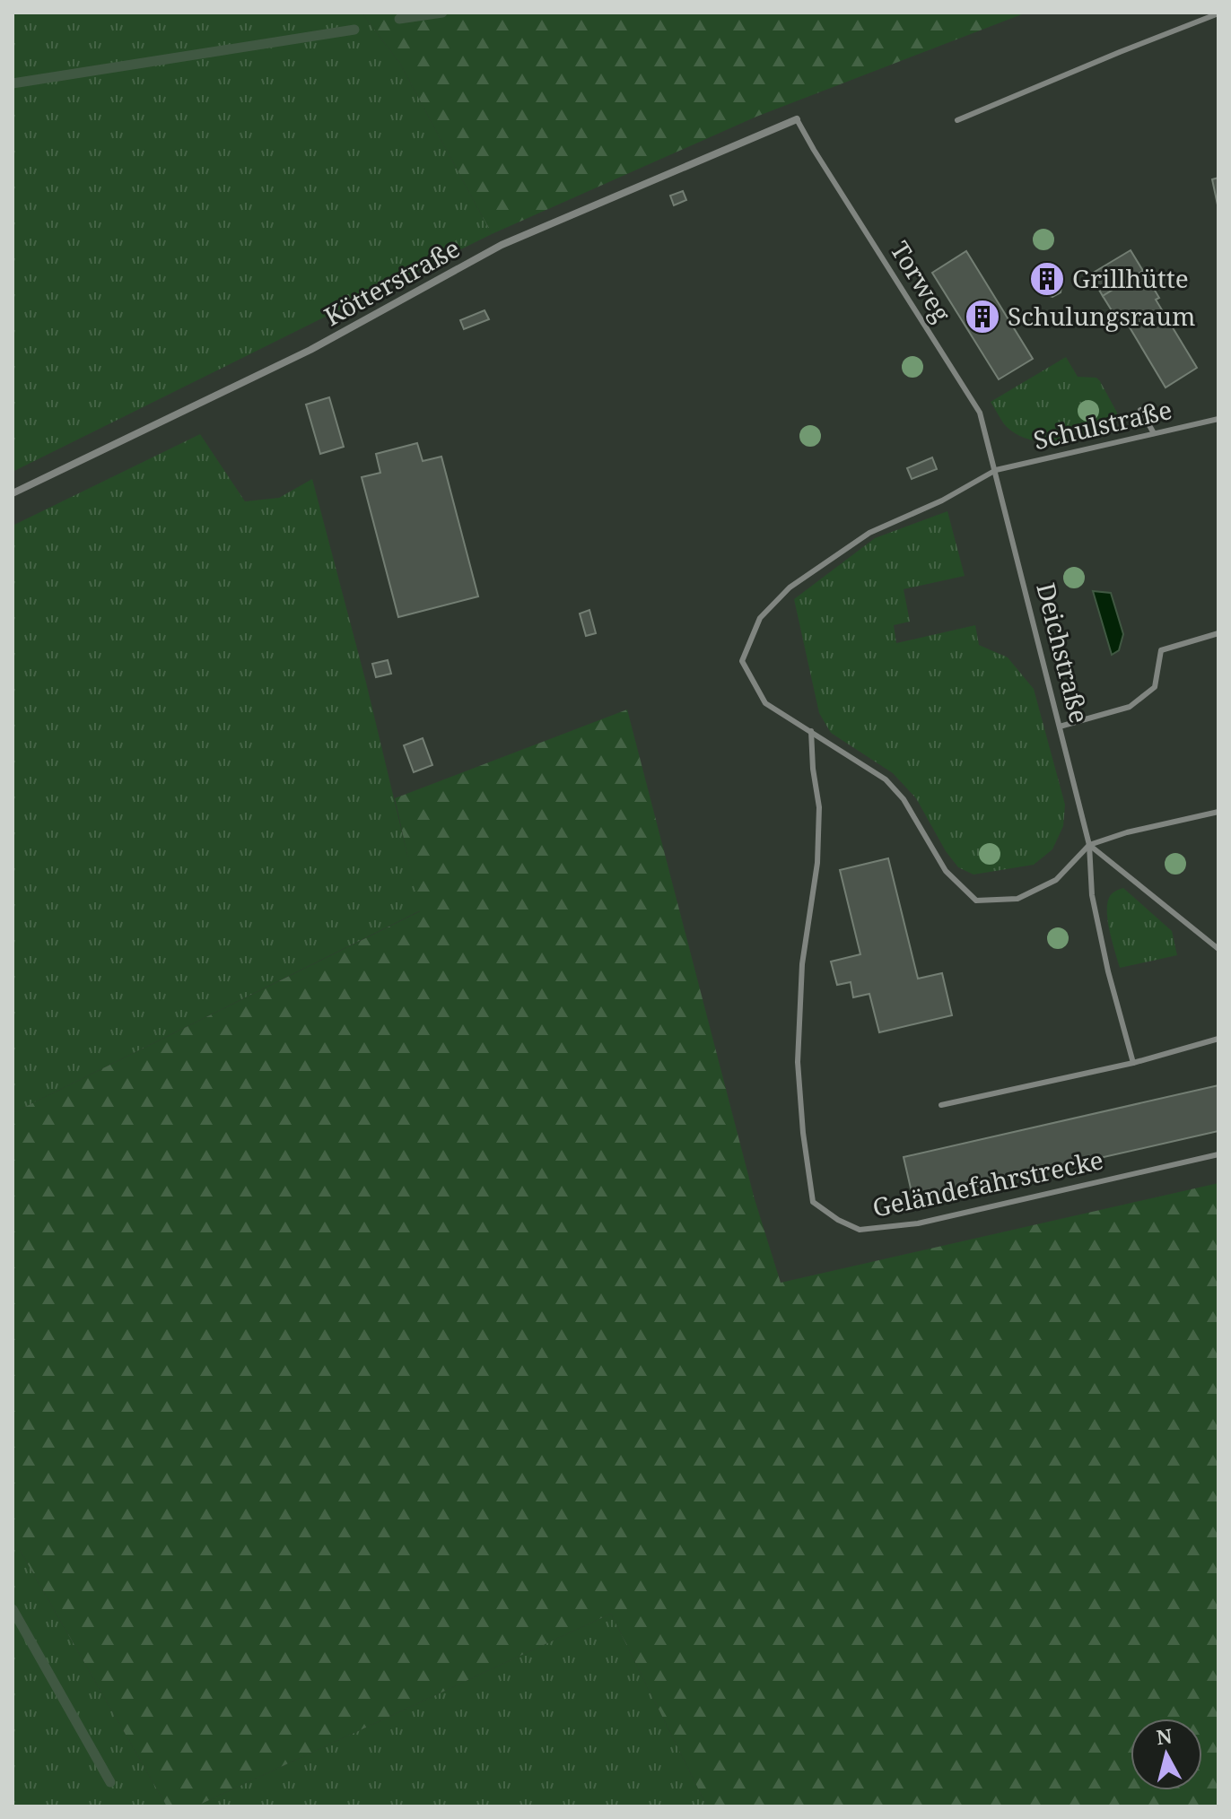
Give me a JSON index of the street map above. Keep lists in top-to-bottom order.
{
  "streets": {
    "street": ["Kötterstraße"],
    "lane": [
      "Torweg",
      "Schulstraße",
      "Deichstraße",
      "Geländefahrstrecke"
    ]
  },
  "crossings": [
    ["Torweg", "Kötterstraße"],
    ["Torweg", "Schulstraße"],
    ["Torweg", "Deichstraße"],
    ["Schulstraße", "Deichstraße"],
    ["Schulstraße", "Geländefahrstrecke"]
  ],
  "places": {
    "building": ["Grillhütte", "Schulungsraum"]
  },
  "north": "top"
}
